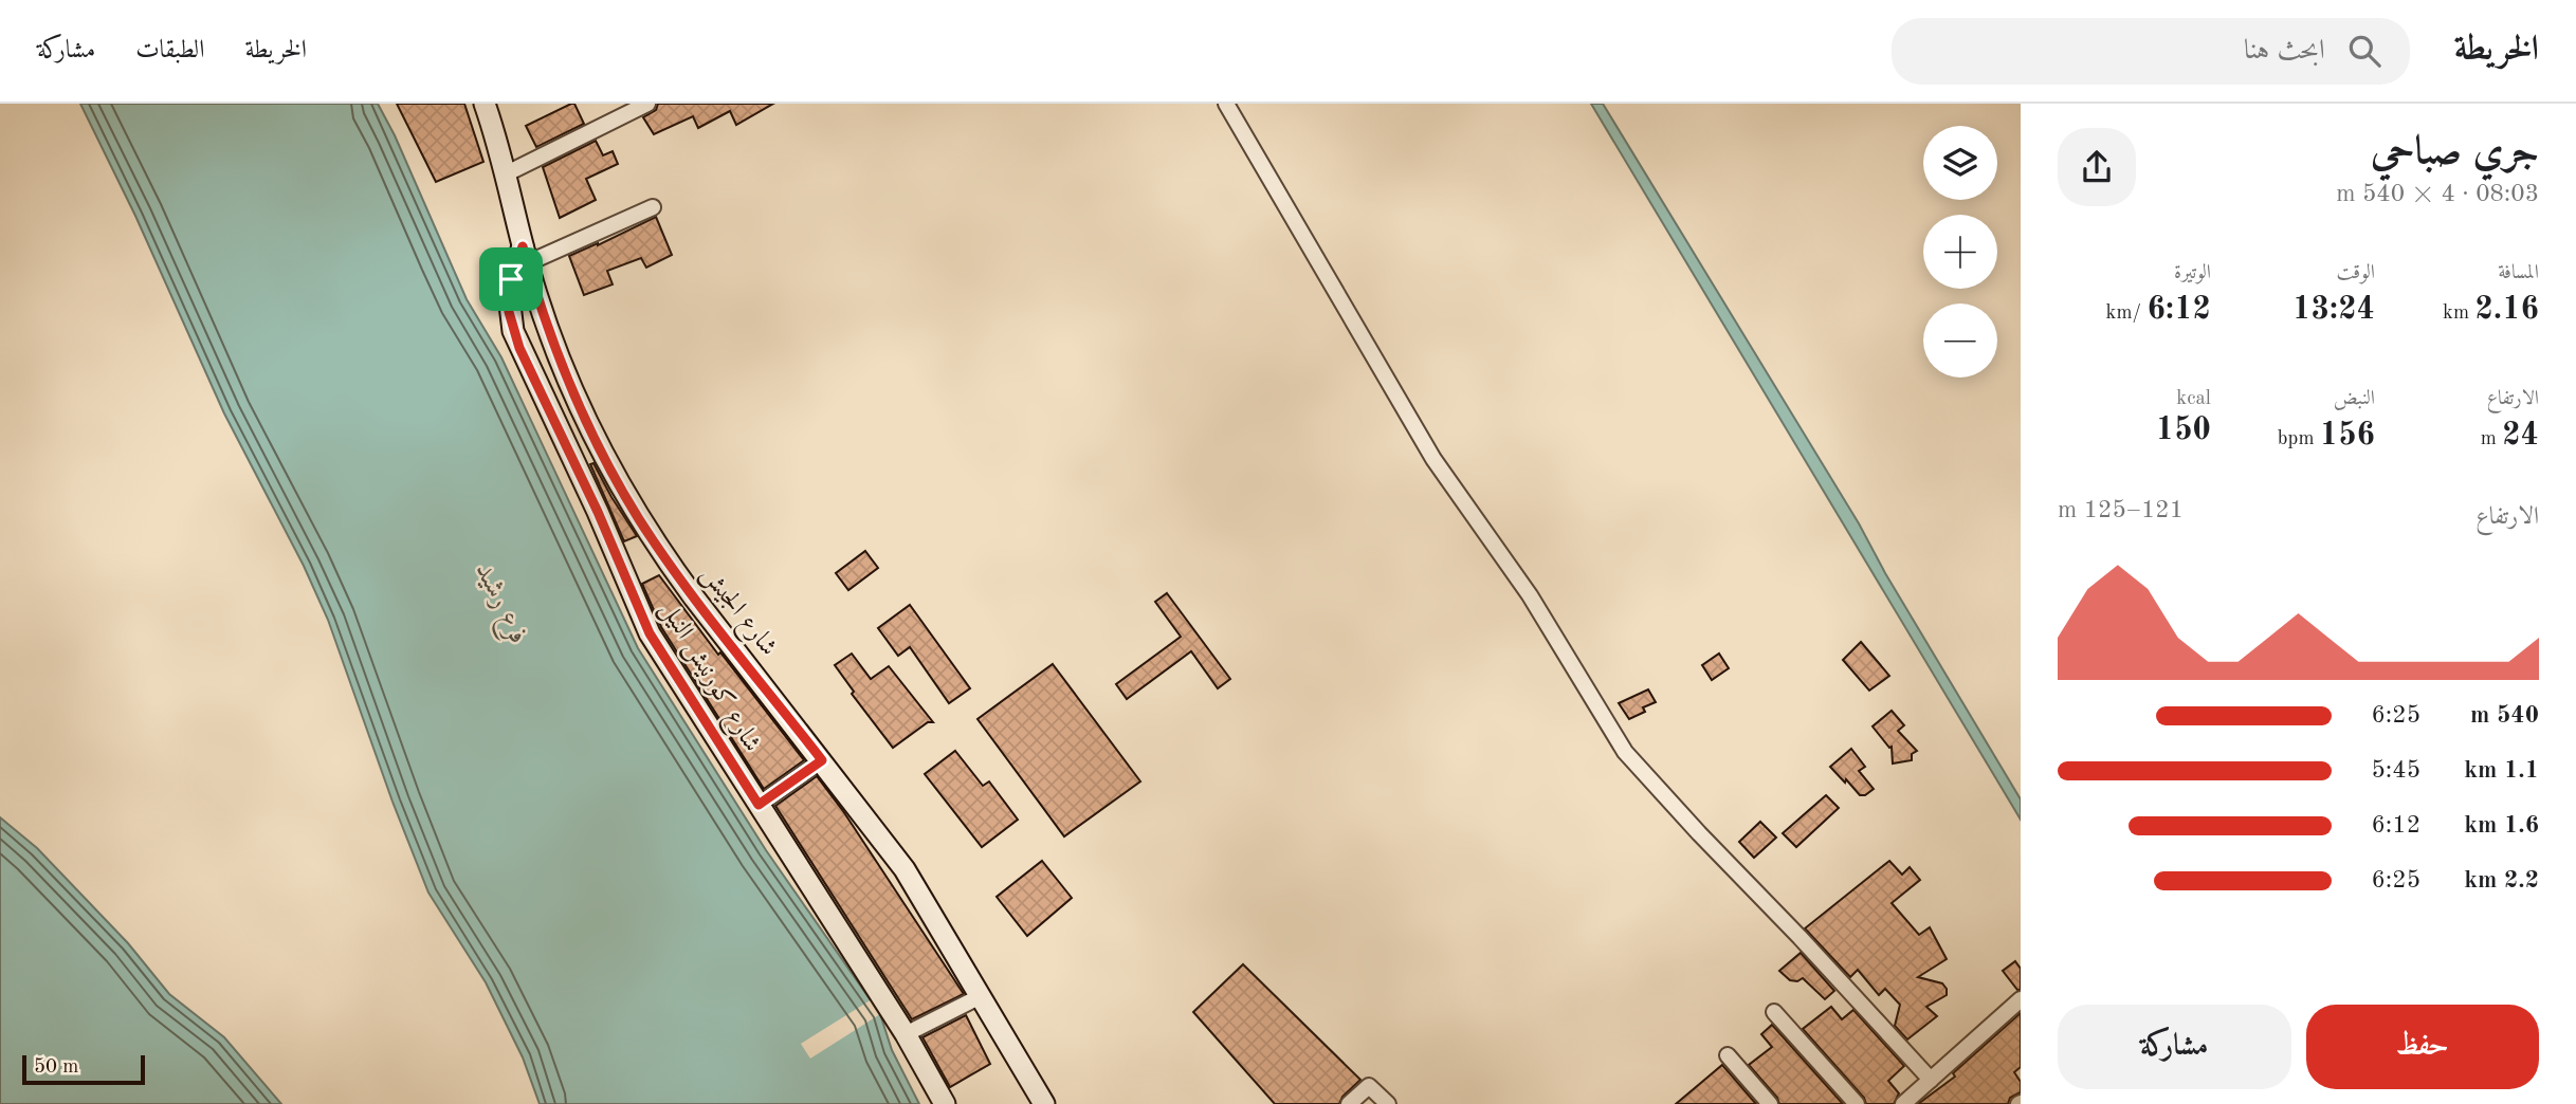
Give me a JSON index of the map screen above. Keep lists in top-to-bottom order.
{
  "streets": {
    "main road": ["شارع الجيش", "شارع كورنيش النيل"]
  },
  "crossings": [
    ["شارع الجيش", "شارع كورنيش النيل"]
  ],
  "water": ["فرع رشيد"],
  "scale_bar": "50 m",
  "page": {
    "header": "الخريطة",
    "search": "ابحث هنا",
    "nav": ["الخريطة", "الطبقات", "مشاركة"],
    "heading": ["جري صباحي", "08:03 · 4 × 540 m"],
    "map_buttons": ["+", "−"],
    "stats": [
      ["المسافة", "2.16 km"],
      ["الوقت", "13:24"],
      ["الوتيرة", "6:12 /km"],
      ["الارتفاع", "24 m"],
      ["النبض", "156 bpm"],
      ["kcal", "150"]
    ],
    "chart": ["الارتفاع", "121–125 m"],
    "list": [
      {
        "name": "540 m",
        "note": "6:25"
      },
      {
        "name": "1.1 km",
        "note": "5:45"
      },
      {
        "name": "1.6 km",
        "note": "6:12"
      },
      {
        "name": "2.2 km",
        "note": "6:25"
      }
    ],
    "buttons": ["حفظ", "مشاركة"],
    "scale": "50 m"
  }
}
